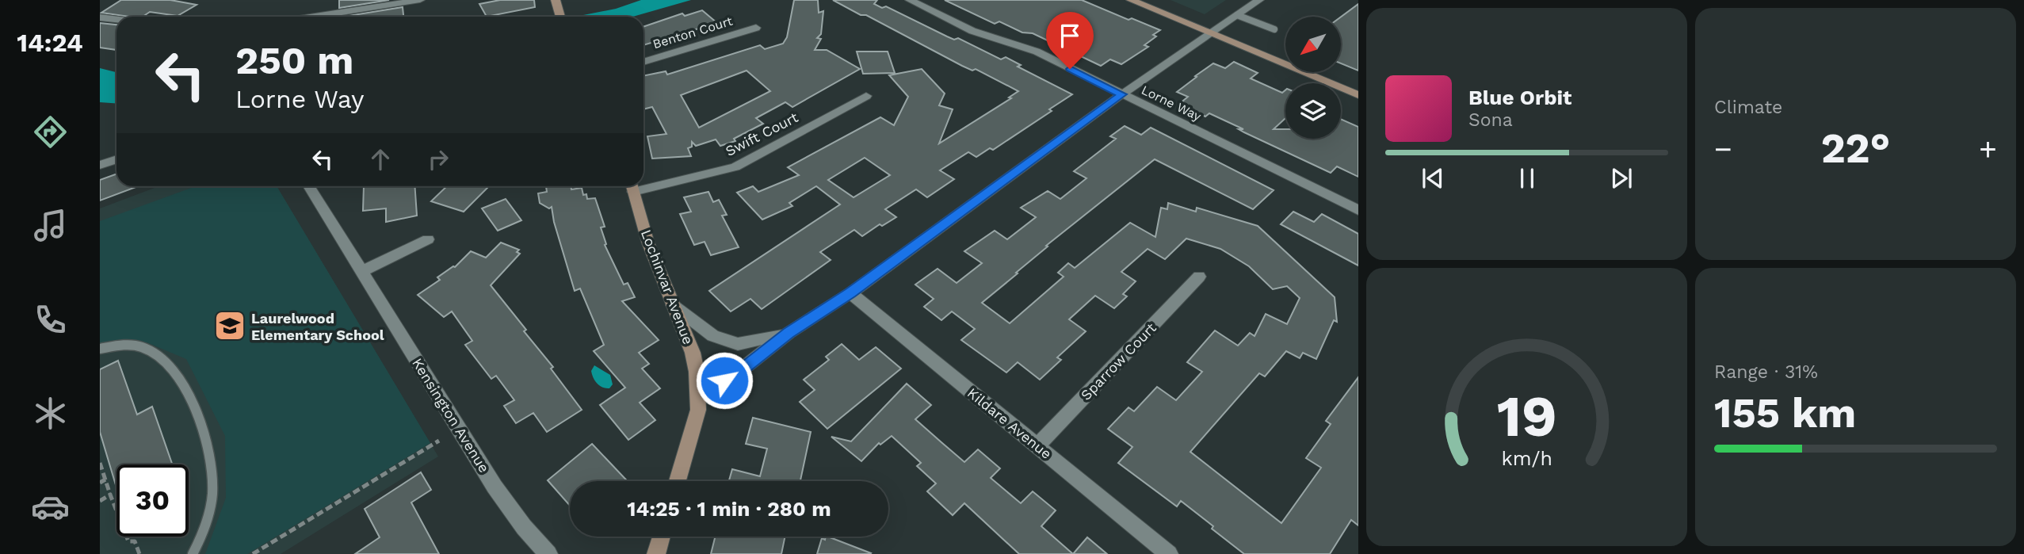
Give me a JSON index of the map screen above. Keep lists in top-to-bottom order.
{
  "streets": {
    "street": [
      "Benton Court",
      "Lorne Way",
      "Swift Court",
      "Lochinvar Avenue",
      "Sparrow Court",
      "Kensington Avenue",
      "Kildare Avenue"
    ]
  },
  "crossings": [
    ["Sparrow Court", "Kildare Avenue"]
  ],
  "places": {
    "school or university": ["Laurelwood Elementary School"]
  },
  "north": "bottom left",
  "page": {
    "tabs": "14:24",
    "tile": [
      "Climate",
      ["Range · 31%", "155 km"]
    ],
    "turn": ["250 m", "Lorne Way"],
    "song": ["Blue Orbit", "Sona"],
    "heat": ["−", "22°", "+"],
    "limit": "30",
    "trip": "14:25 · 1 min · 280 m",
    "gauge": ["19", "km/h"]
  }
}
